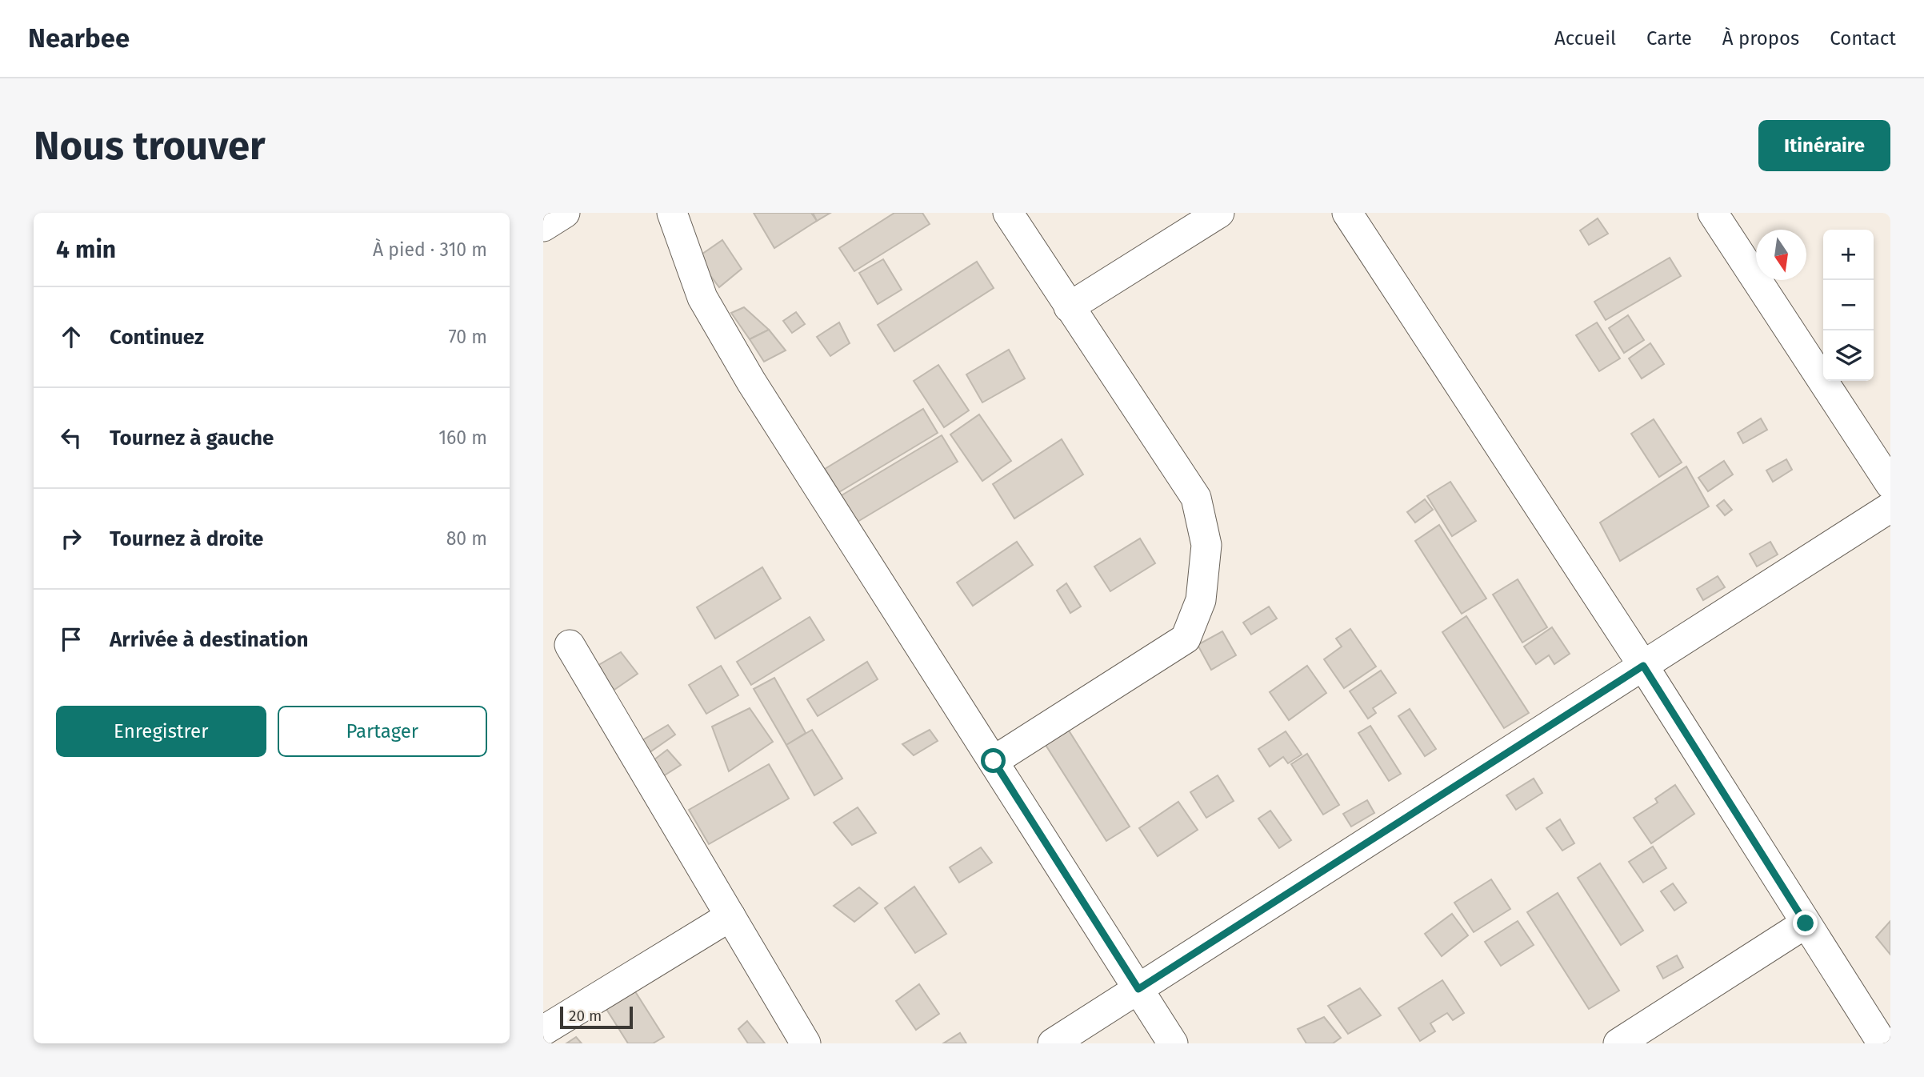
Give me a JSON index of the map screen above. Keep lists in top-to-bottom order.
{
  "scale_bar": "20 m",
  "north": "bottom",
  "page": {
    "header": "Nearbee",
    "nav": [
      "Accueil",
      "Carte",
      "À propos",
      "Contact"
    ],
    "buttons": [
      "Itinéraire",
      ["Enregistrer", "Partager"]
    ],
    "title": "Nous trouver",
    "heading": ["4 min", "À pied · 310 m"],
    "map_buttons": ["+", "−"],
    "list": [
      ["Continuez", "70 m"],
      ["Tournez à gauche", "160 m"],
      ["Tournez à droite", "80 m"],
      "Arrivée à destination"
    ],
    "scale": "20 m"
  }
}
